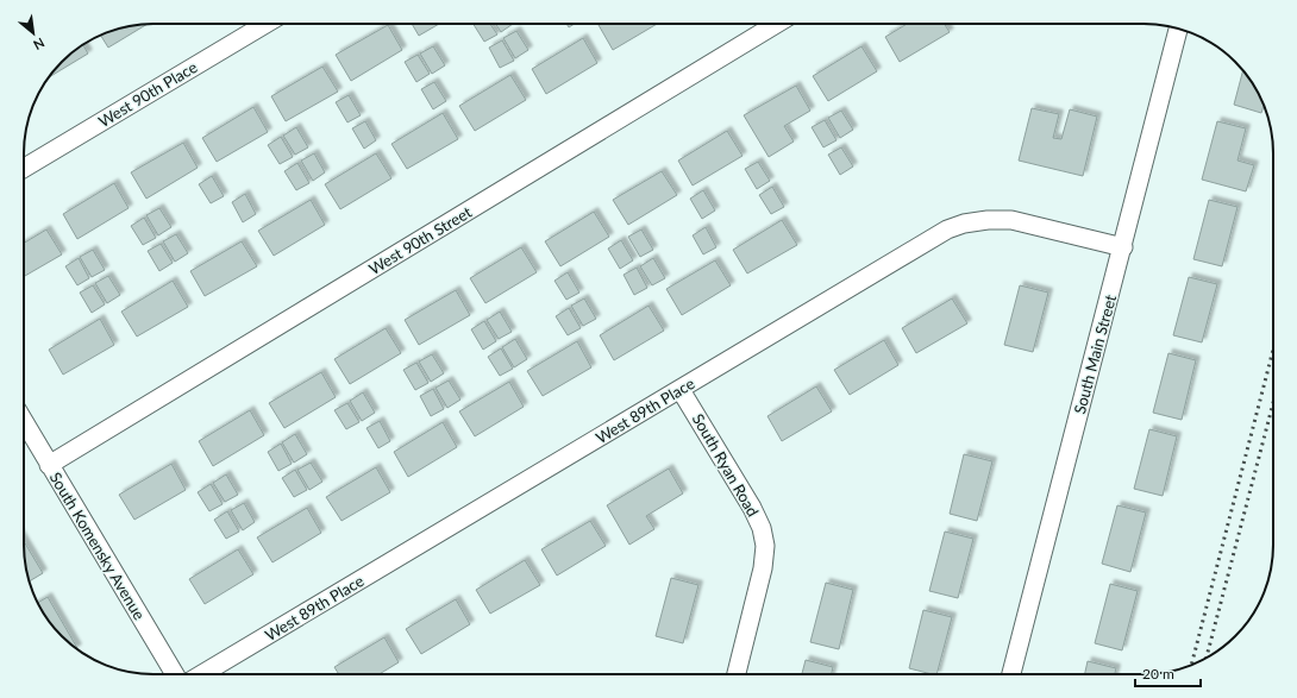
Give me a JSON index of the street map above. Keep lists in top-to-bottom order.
{
  "streets": {
    "street": [
      "West 90th Place",
      "West 90th Street",
      "South Main Street",
      "West 89th Place",
      "South Ryan Road",
      "South Komensky Avenue"
    ]
  },
  "crossings": [
    ["West 90th Street", "South Komensky Avenue"],
    ["South Main Street", "West 89th Place"],
    ["West 89th Place", "South Ryan Road"]
  ],
  "scale_bar": "20 m",
  "north": "bottom right"
}
